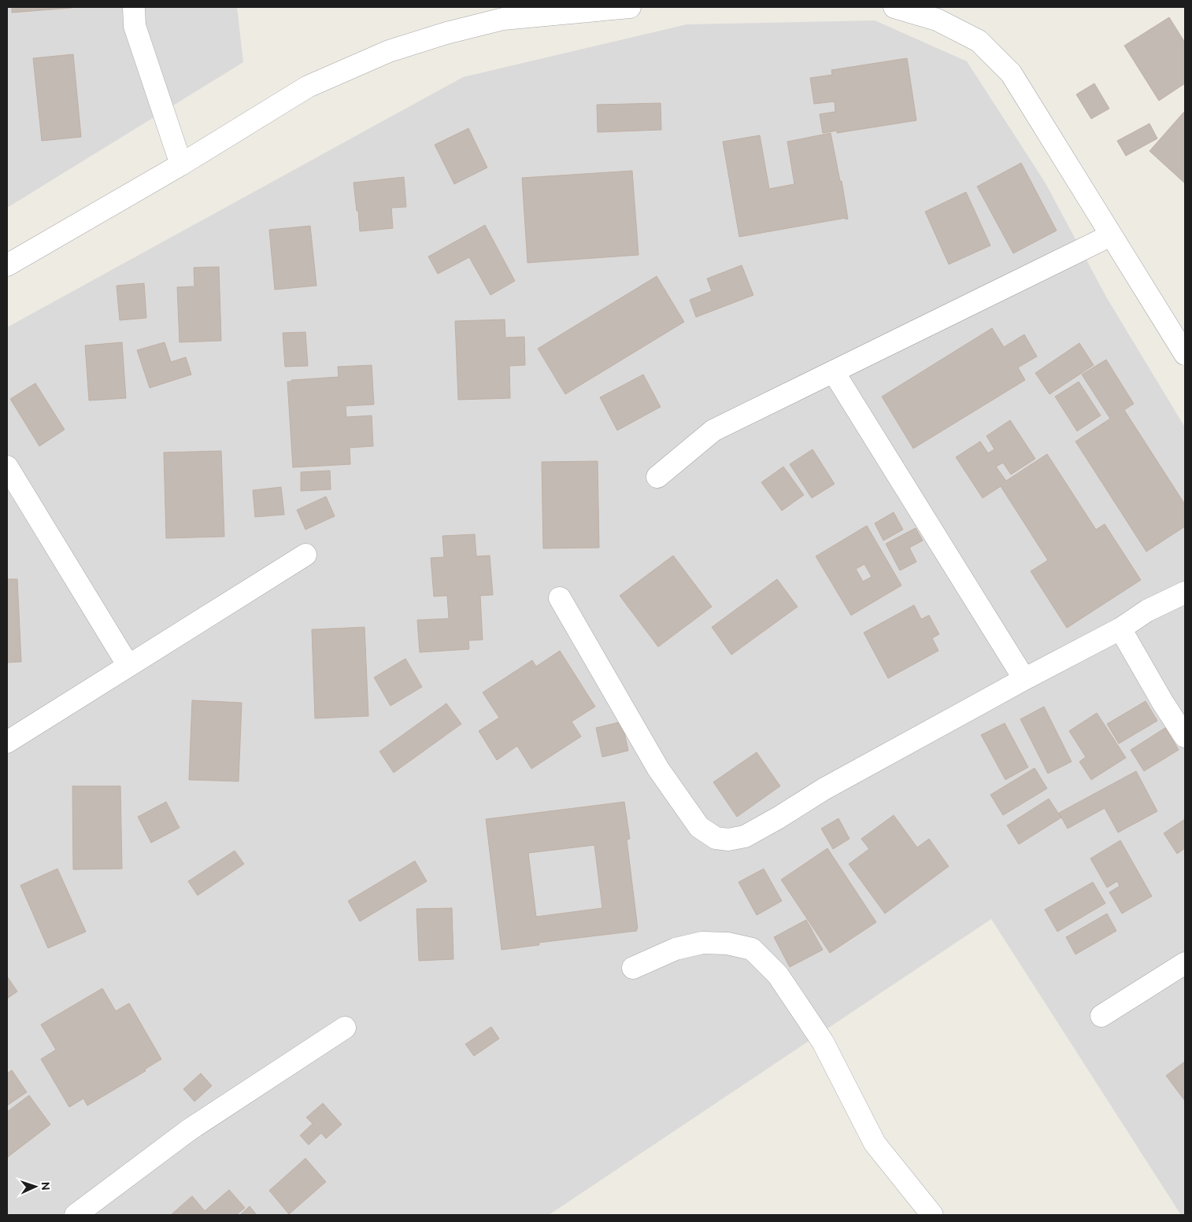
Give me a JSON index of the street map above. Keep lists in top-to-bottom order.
{
  "north": "right"
}
